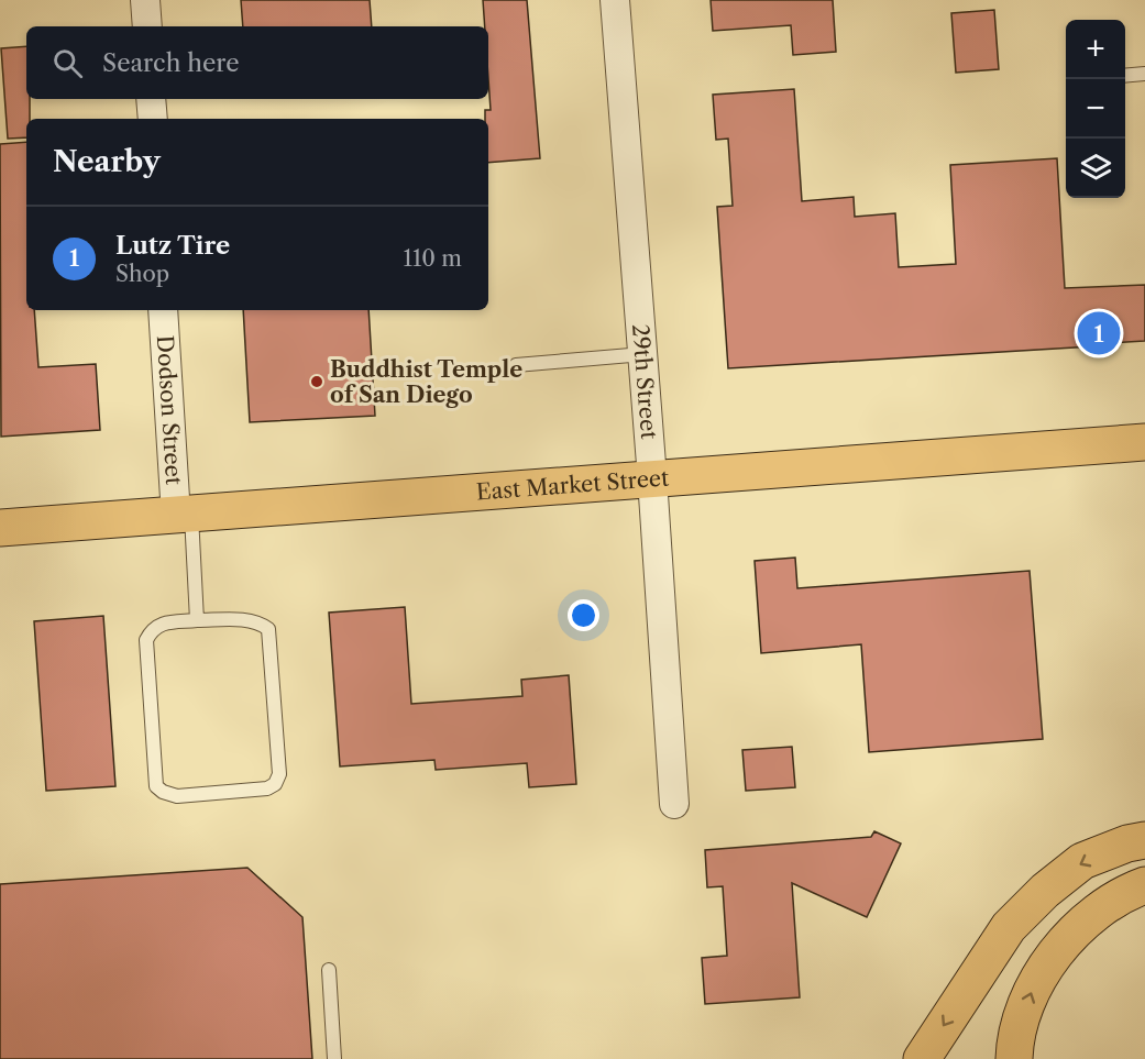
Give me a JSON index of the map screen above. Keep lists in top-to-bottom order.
{
  "streets": {
    "main road": ["East Market Street"],
    "street": ["29th Street", "Dodson Street"]
  },
  "crossings": [
    ["29th Street", "East Market Street"],
    ["Dodson Street", "East Market Street"]
  ],
  "places": ["Buddhist Temple of San Diego"],
  "page": {
    "map_buttons": ["+", "−"],
    "search": "Search here",
    "heading": "Nearby",
    "list": [
      {
        "mark": "1",
        "name": "Lutz Tire",
        "note": "Shop",
        "value": "110 m"
      }
    ],
    "pins": "1"
  }
}
